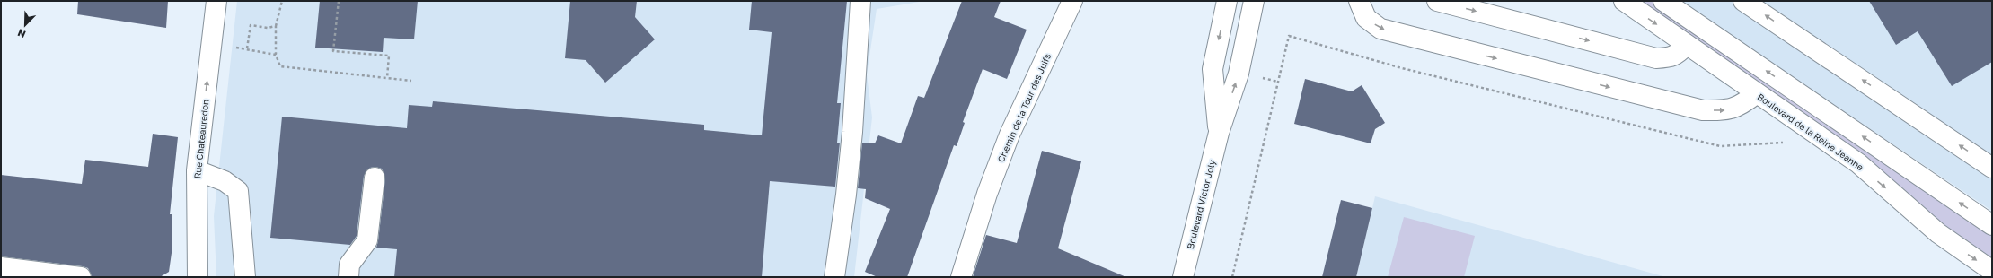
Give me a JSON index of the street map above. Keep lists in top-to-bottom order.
{
  "streets": {
    "main road": [
      "Chemin de la Tour des Juifs",
      "Boulevard de la Reine Jeanne",
      "Rue Chateauredon",
      "Boulevard Victor Joly"
    ]
  },
  "one_way": ["Rue Chateauredon"],
  "north": "bottom left"
}
